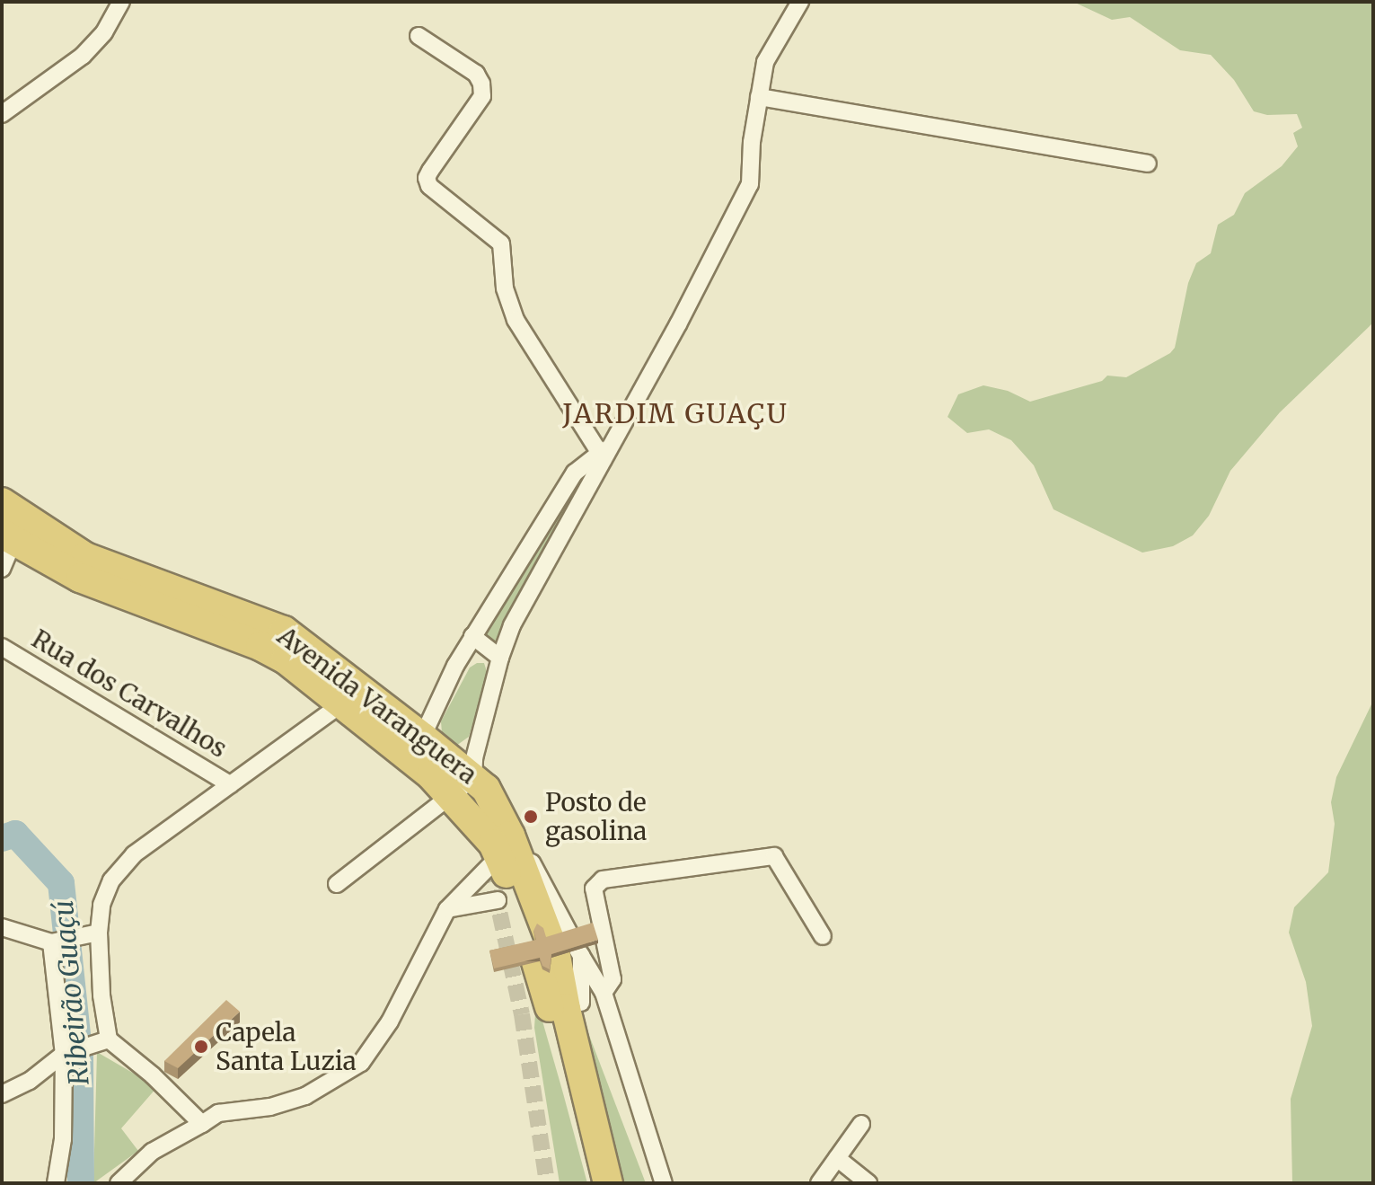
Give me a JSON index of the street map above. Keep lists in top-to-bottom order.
{
  "streets": {
    "highway": ["Avenida Varanguera"],
    "street": ["Rua dos Carvalhos"]
  },
  "crossings": [
    ["Rua dos Carvalhos", "Avenida Varanguera"]
  ],
  "districts": ["JARDIM GUAÇU"],
  "water": ["Ribeirão Guaçú"],
  "places": ["Posto de gasolina", "Capela Santa Luzia"]
}
